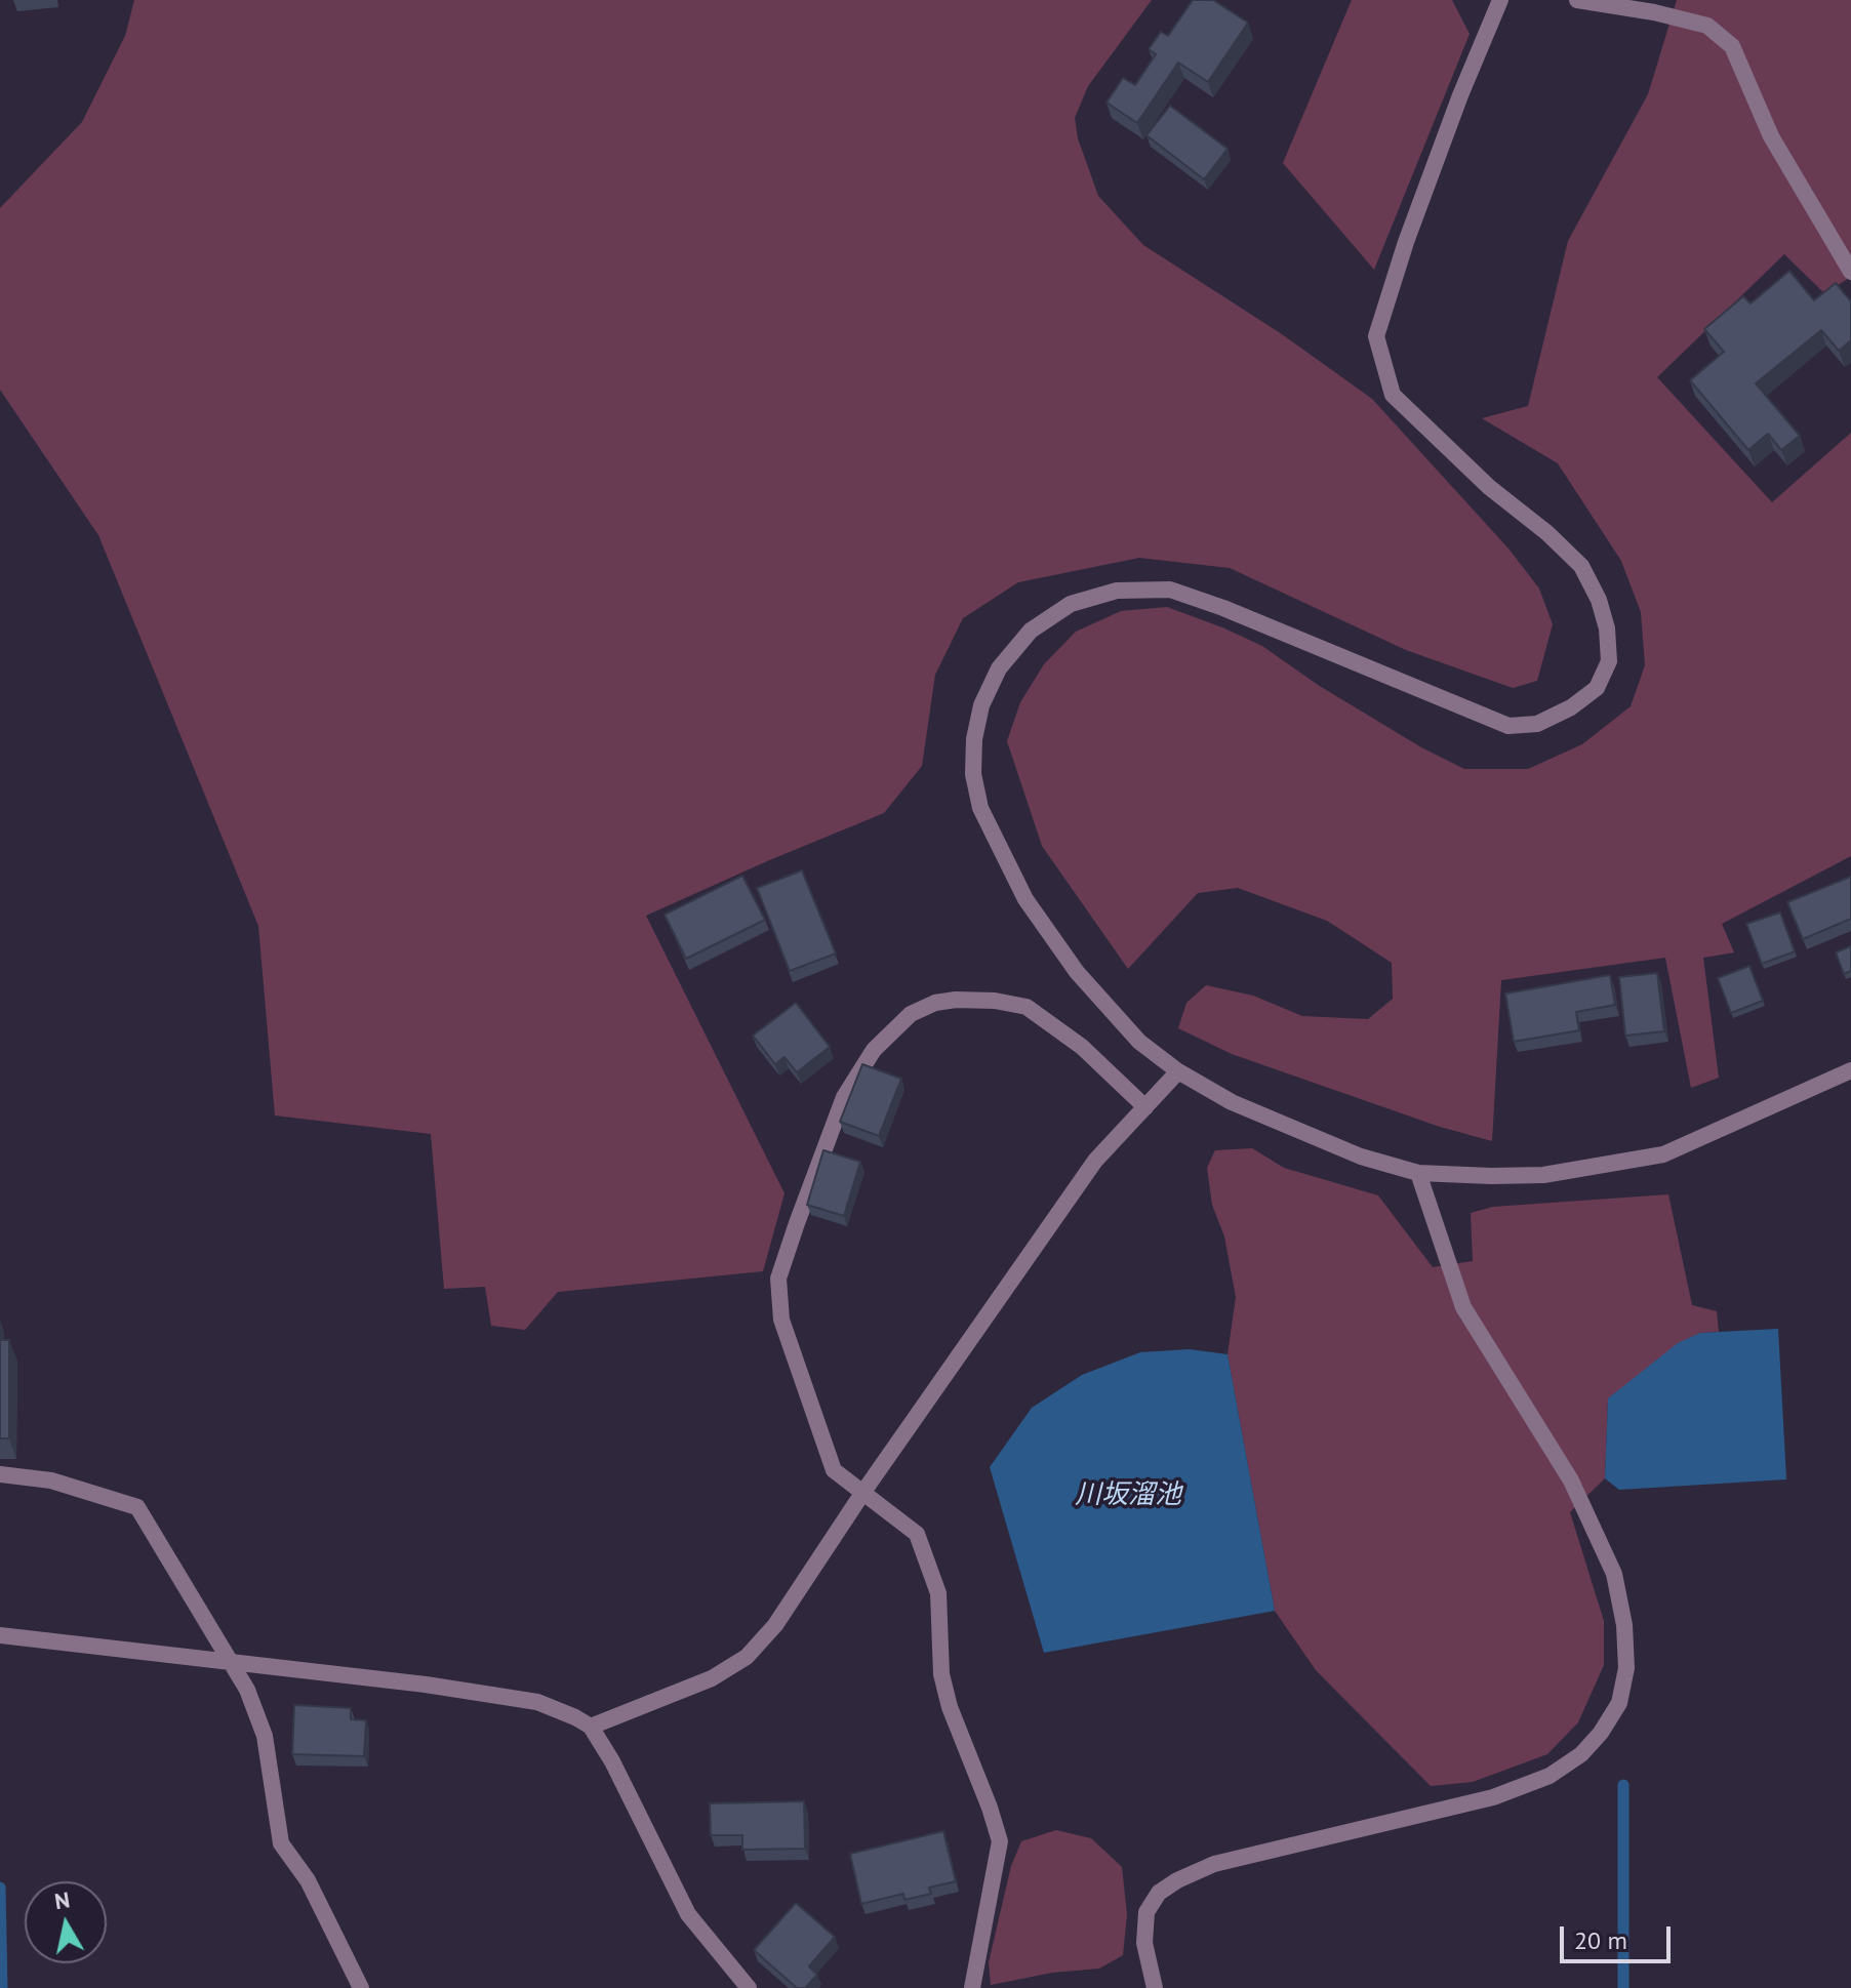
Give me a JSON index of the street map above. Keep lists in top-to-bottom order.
{
  "water": ["川坂溜池"],
  "scale_bar": "20 m",
  "north": "top"
}
